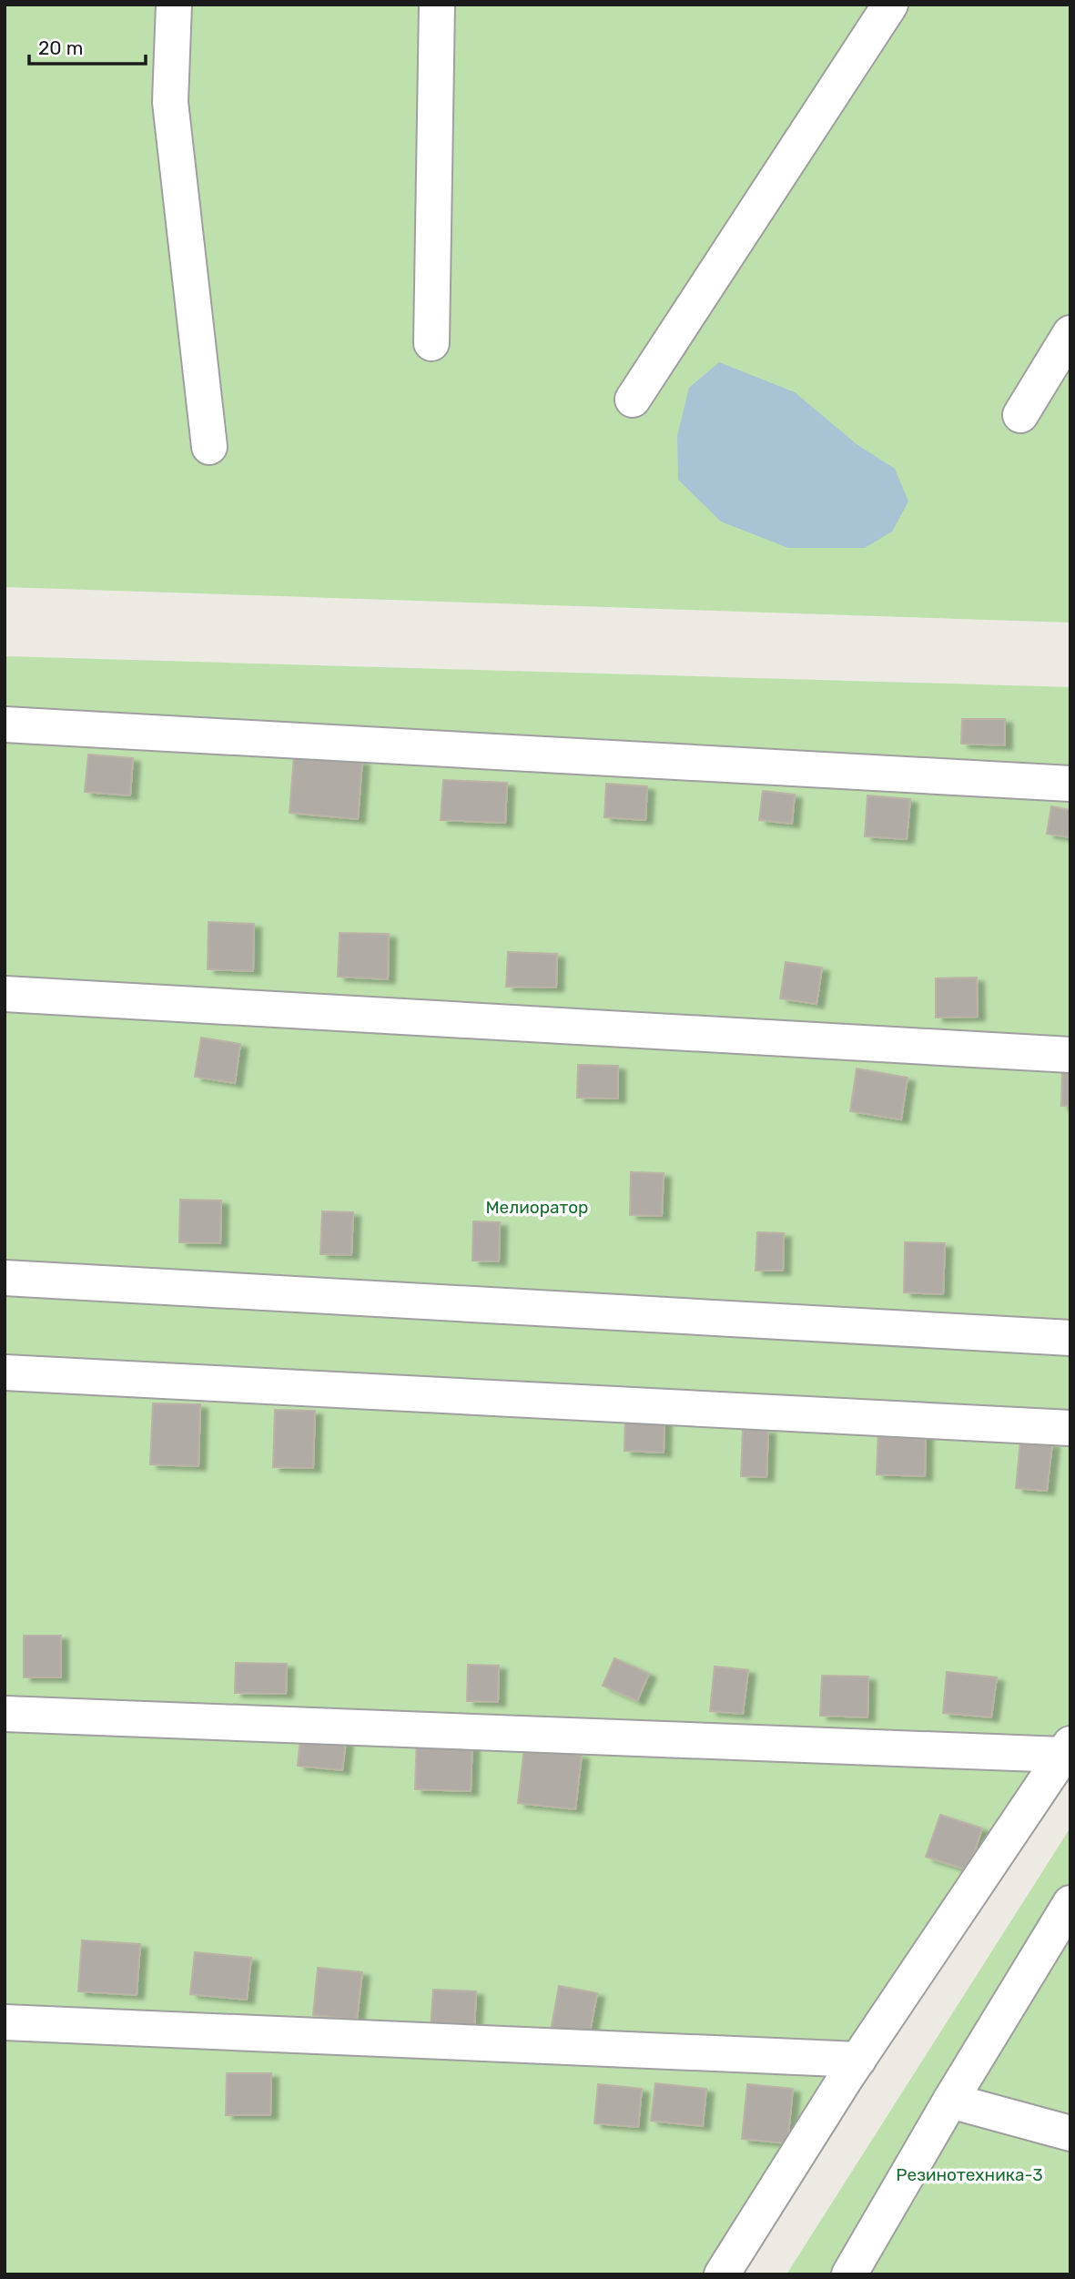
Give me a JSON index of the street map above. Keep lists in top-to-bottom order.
{
  "parks": ["Мелиоратор", "Резинотехника-3"],
  "scale_bar": "20 m"
}
